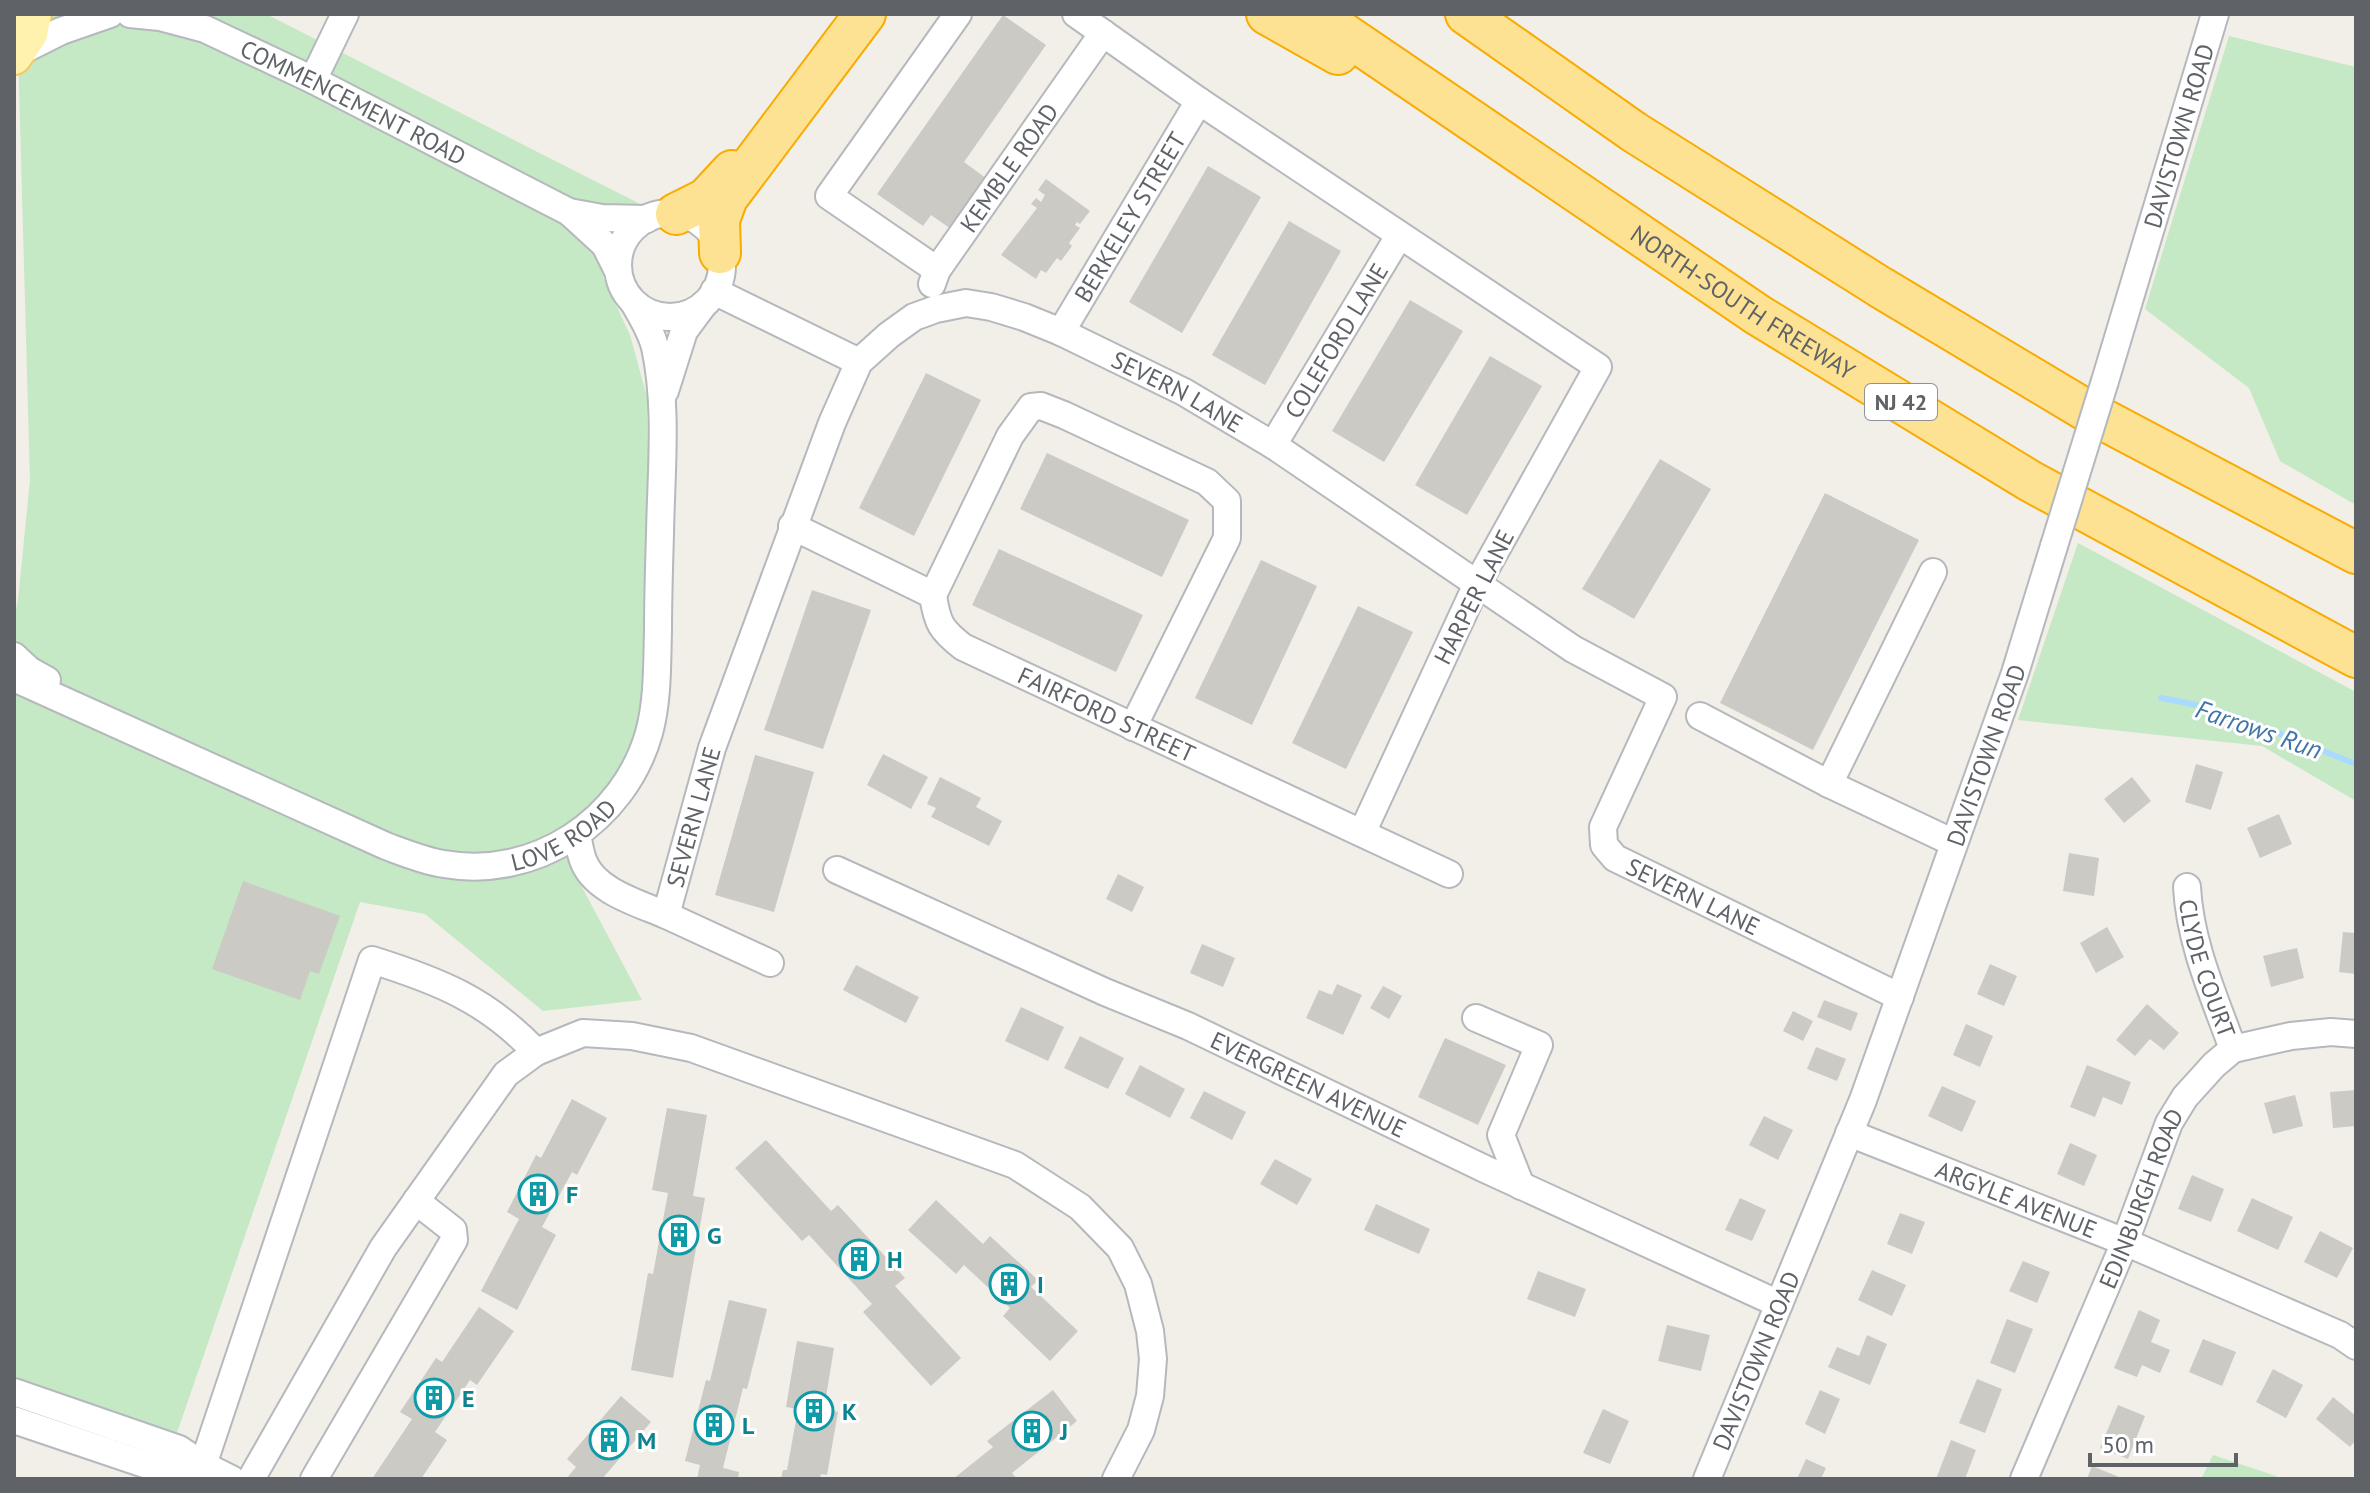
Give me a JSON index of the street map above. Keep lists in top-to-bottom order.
{
  "streets": {
    "highway": ["NORTH-SOUTH FREEWAY", "NJ 42"],
    "street": [
      "COMMENCEMENT ROAD",
      "DAVISTOWN ROAD",
      "KEMBLE ROAD",
      "BERKELEY STREET",
      "COLEFORD LANE",
      "SEVERN LANE",
      "HARPER LANE",
      "FAIRFORD STREET",
      "LOVE ROAD",
      "CLYDE COURT",
      "EVERGREEN AVENUE",
      "ARGYLE AVENUE",
      "EDINBURGH ROAD"
    ]
  },
  "crossings": [
    ["COMMENCEMENT ROAD", "LOVE ROAD"],
    ["DAVISTOWN ROAD", "SEVERN LANE"],
    ["DAVISTOWN ROAD", "EVERGREEN AVENUE"],
    ["DAVISTOWN ROAD", "ARGYLE AVENUE"],
    ["BERKELEY STREET", "SEVERN LANE"],
    ["COLEFORD LANE", "SEVERN LANE"],
    ["COLEFORD LANE", "HARPER LANE"],
    ["SEVERN LANE", "HARPER LANE"],
    ["SEVERN LANE", "LOVE ROAD"],
    ["HARPER LANE", "FAIRFORD STREET"],
    ["CLYDE COURT", "EDINBURGH ROAD"],
    ["ARGYLE AVENUE", "EDINBURGH ROAD"]
  ],
  "water": ["Farrows Run"],
  "places": {
    "building": [
      "F",
      "G",
      "H",
      "I",
      "E",
      "K",
      "L",
      "J",
      "M"
    ]
  },
  "scale_bar": "50 m"
}
